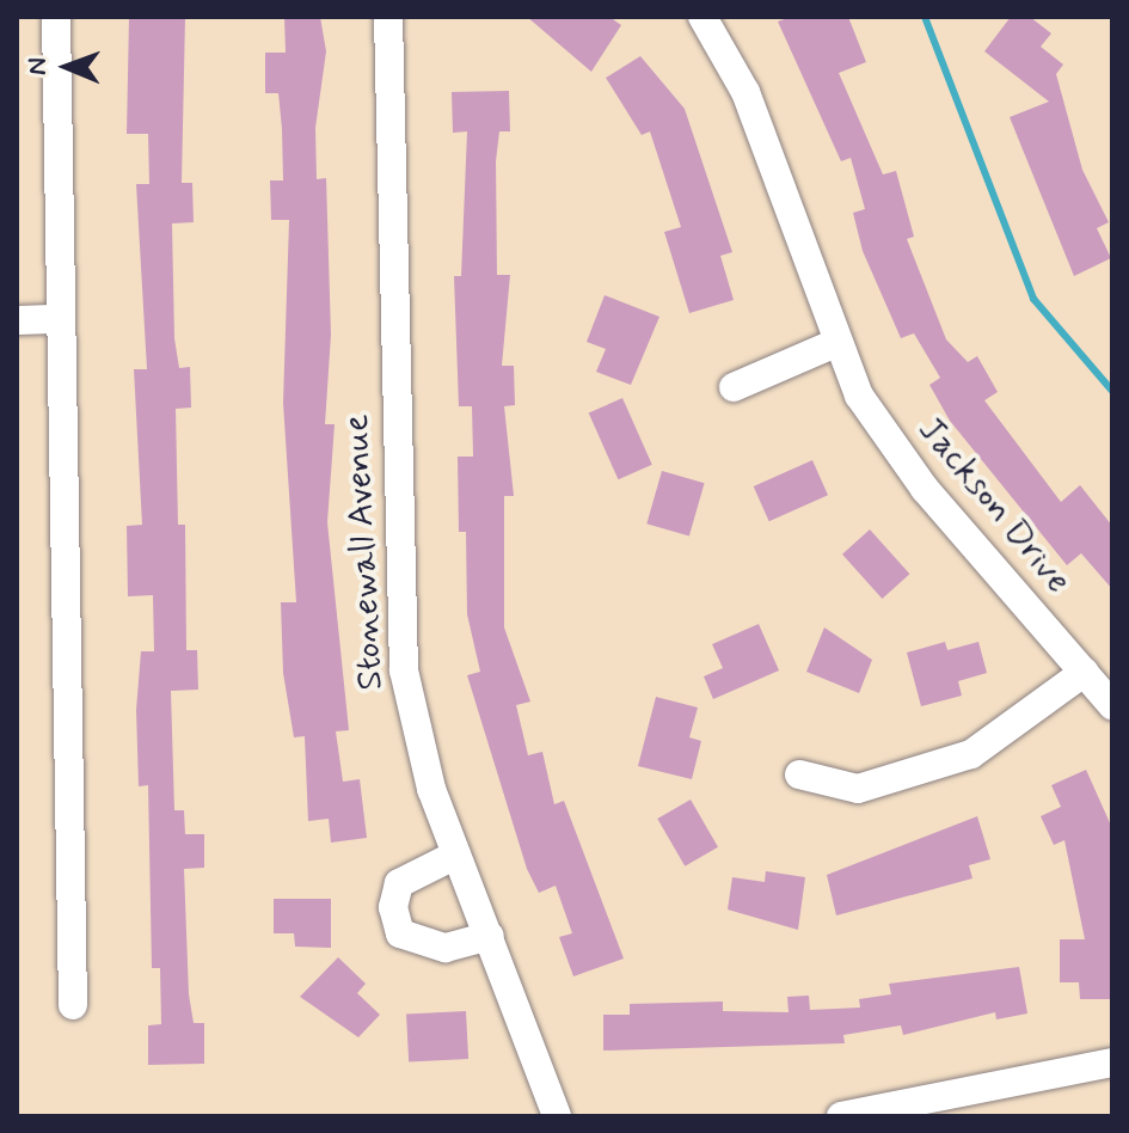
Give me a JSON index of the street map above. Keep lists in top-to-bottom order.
{
  "streets": {
    "street": ["Jackson Drive", "Stonewall Avenue"]
  },
  "north": "left"
}
